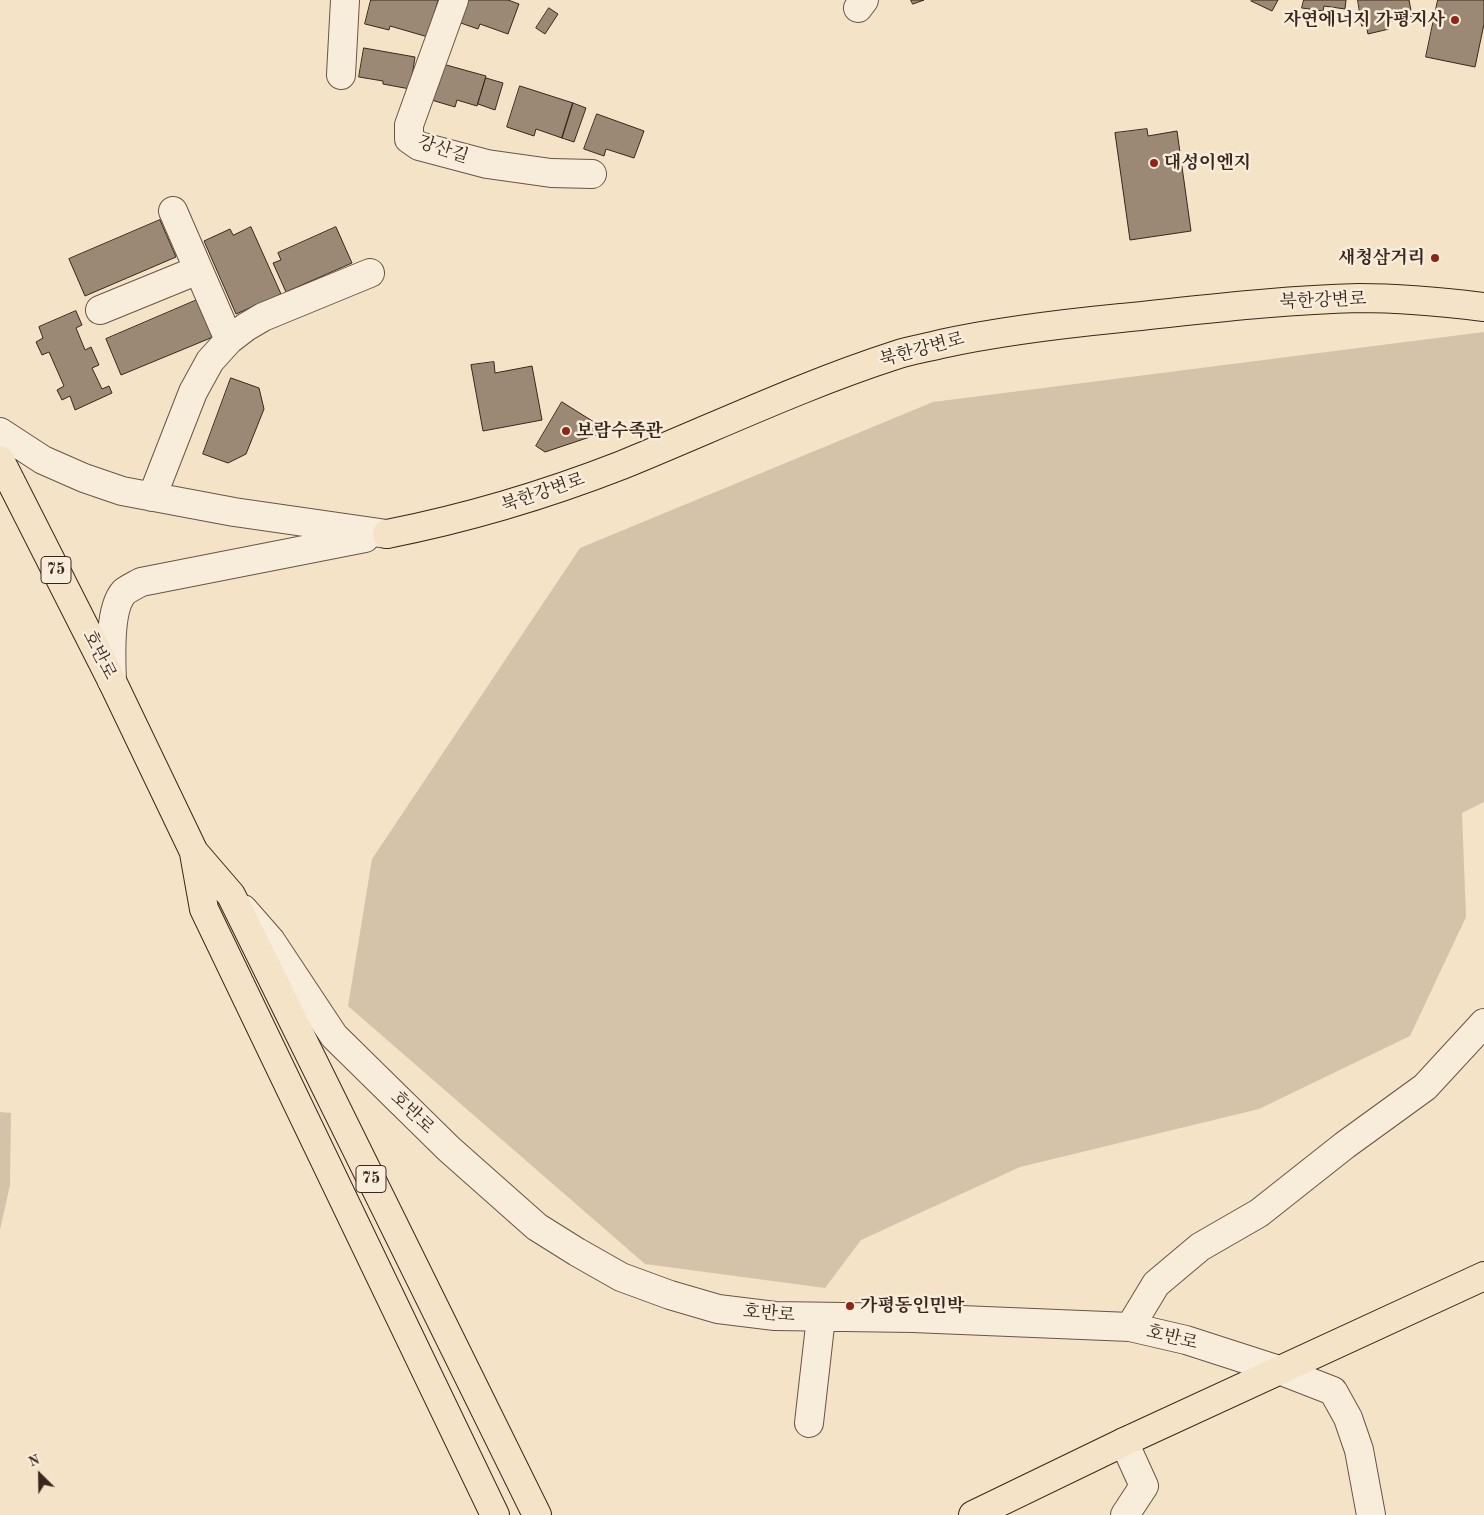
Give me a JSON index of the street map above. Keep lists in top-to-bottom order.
{
  "streets": {
    "main road": ["북한강변로", "75", "호반로"],
    "street": ["강산길"]
  },
  "places": [
    "자연에너지 가평지사",
    "대성이엔지",
    "새청삼거리",
    "보람수족관",
    "가평동인민박"
  ],
  "north": "top left"
}
